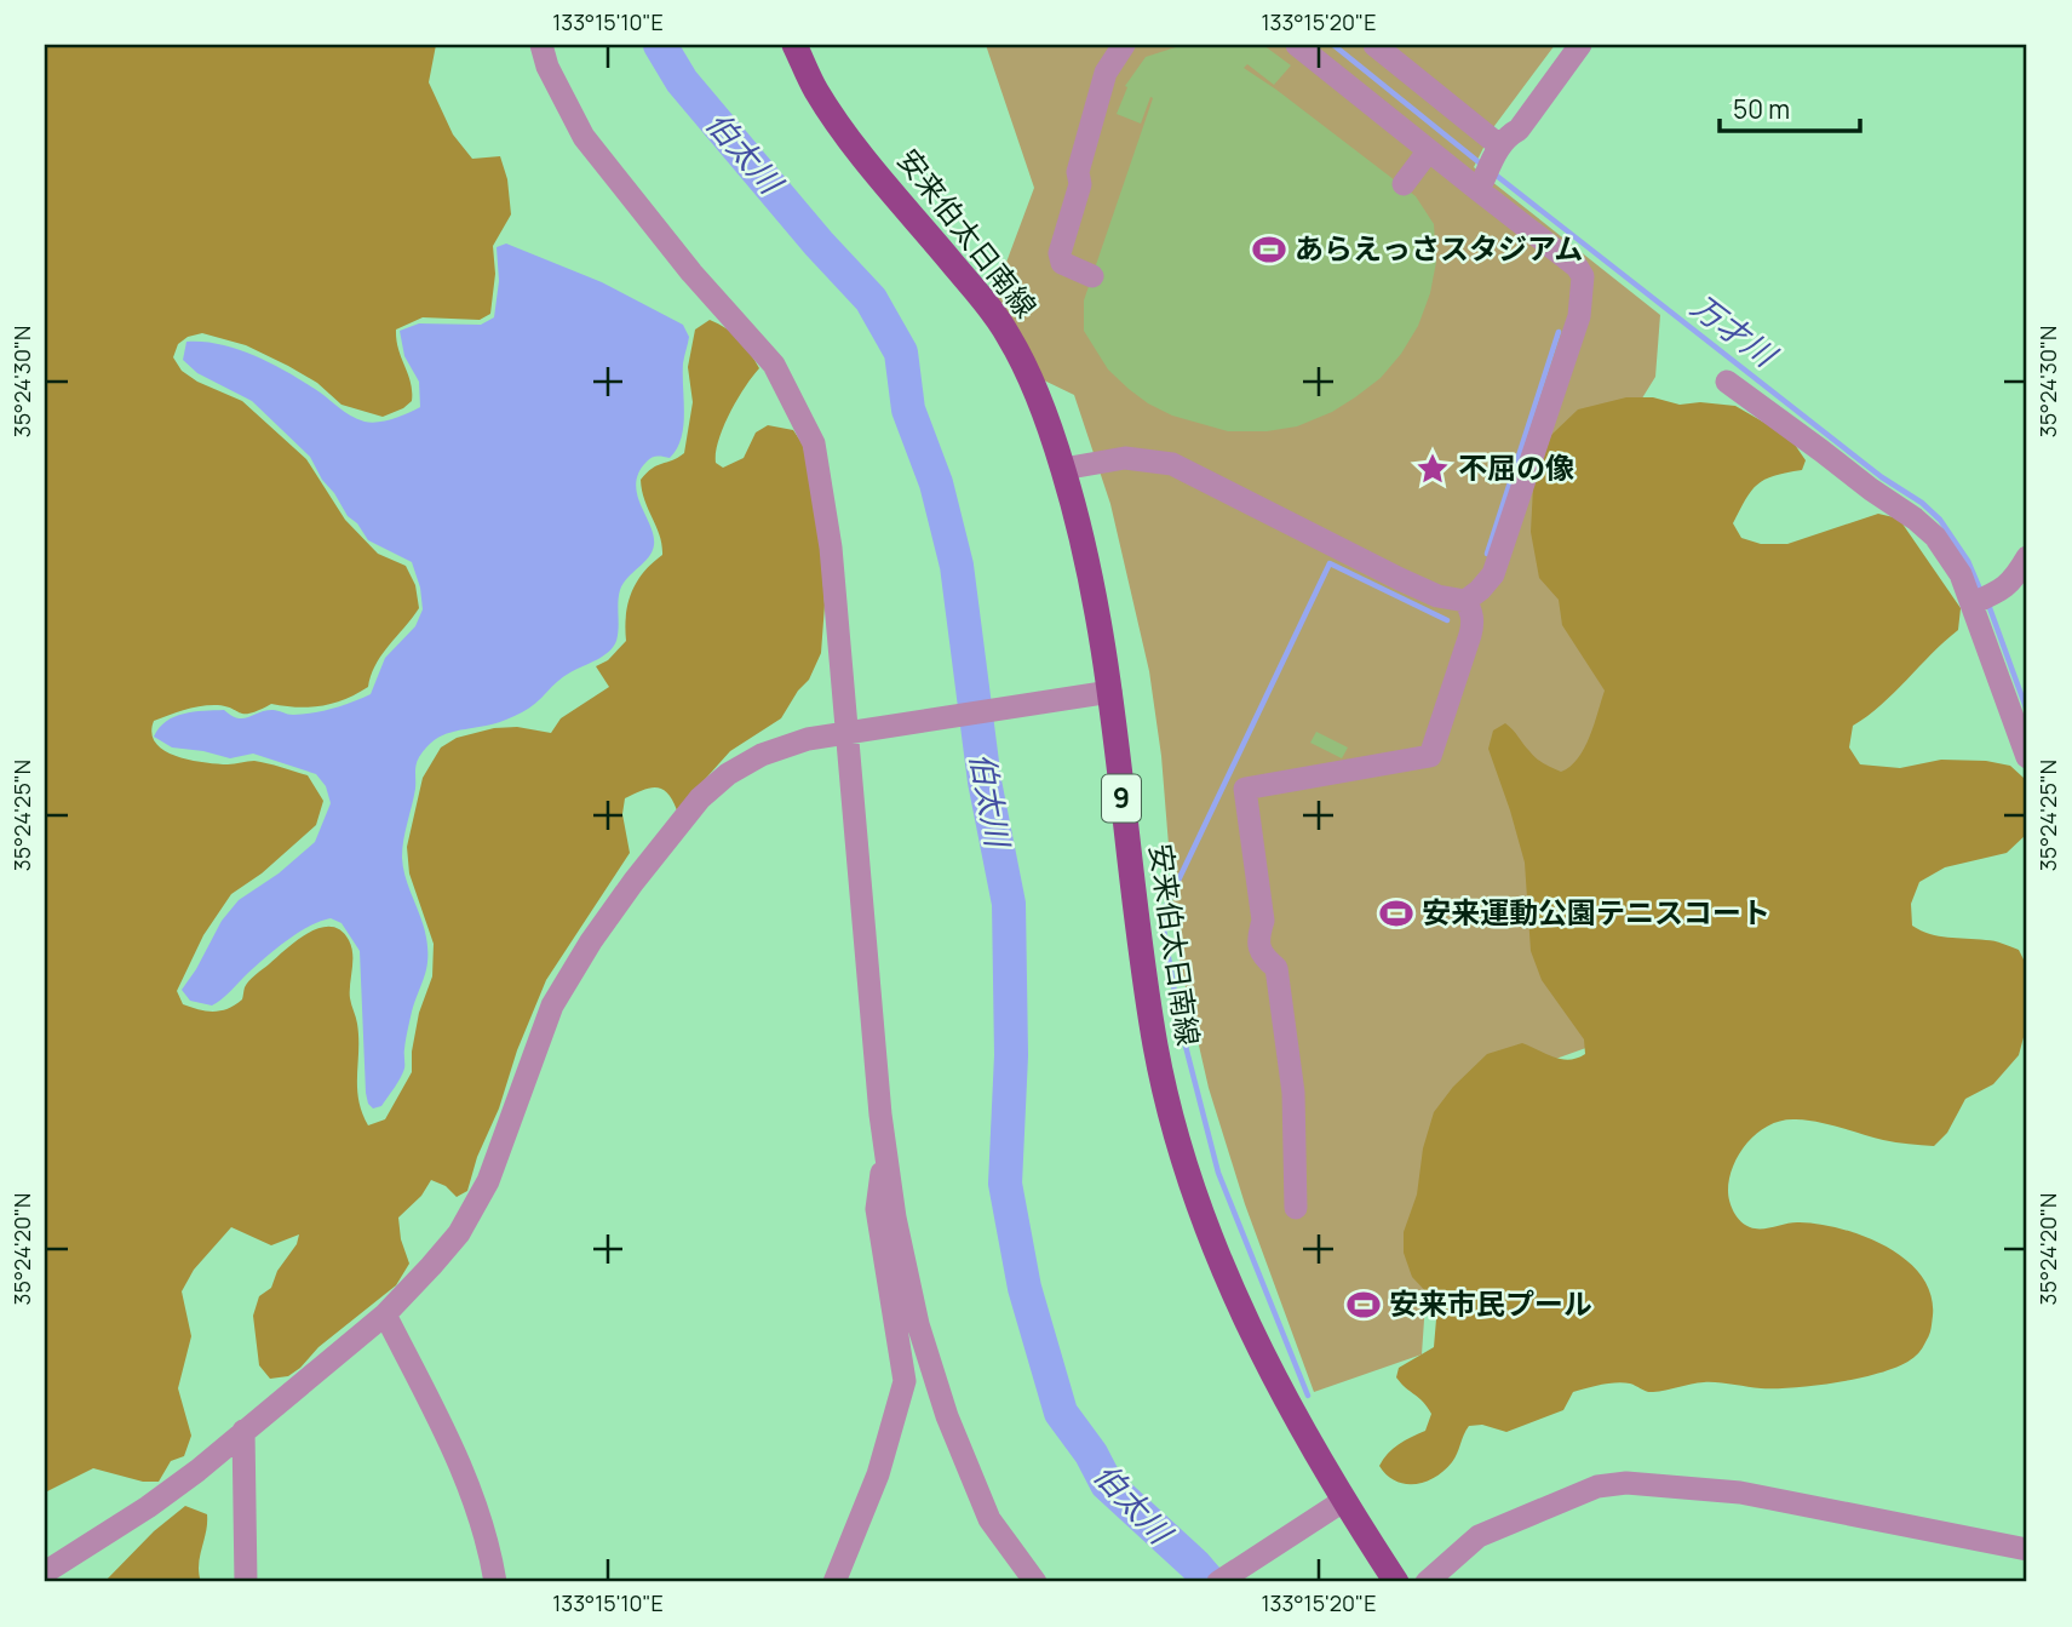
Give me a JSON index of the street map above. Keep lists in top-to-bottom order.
{
  "streets": {
    "main road": ["安来伯太日南線", "9"]
  },
  "water": ["伯太川", "万才川"],
  "places": {
    "sports": ["あらえっさスタジアム", "安来運動公園テニスコート", "安来市民プール"],
    "place": ["不屈の像"]
  },
  "scale_bar": "50 m",
  "coordinates": [
    "133°15'10\"E",
    "133°15'20\"E",
    "35°24'30\"N",
    "35°24'25\"N",
    "35°24'20\"N"
  ]
}
